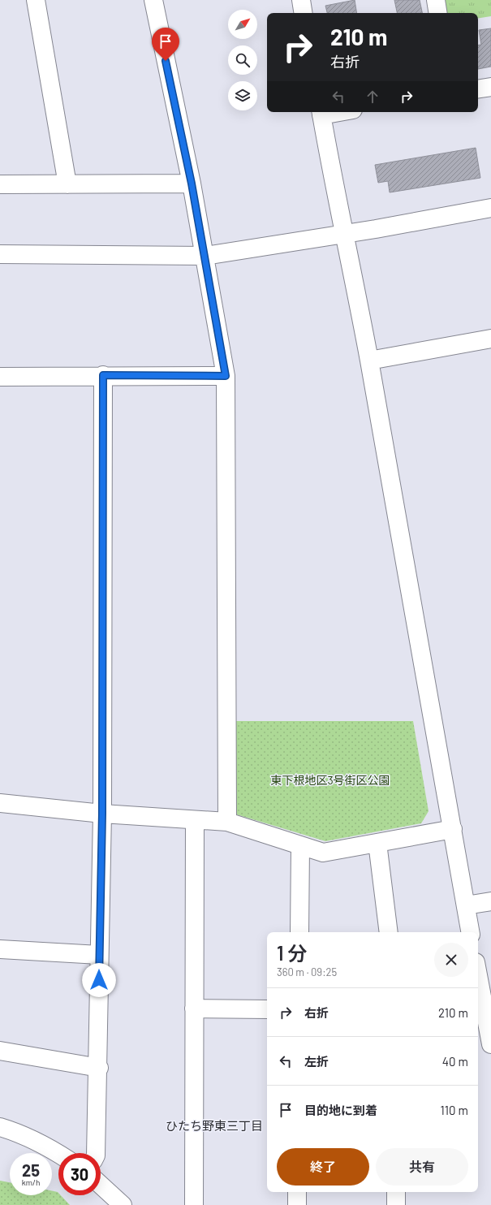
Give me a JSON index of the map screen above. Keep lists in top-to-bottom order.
{
  "districts": ["ひたち野東三丁目"],
  "parks": ["東下根地区3号街区公園"],
  "north": "top right",
  "page": {
    "turn": ["210 m", "右折"],
    "heading": ["1 分", "360 m · 09:25"],
    "list": [
      {
        "name": "右折",
        "value": "210 m"
      },
      {
        "name": "左折",
        "value": "40 m"
      },
      {
        "name": "目的地に到着",
        "value": "110 m"
      }
    ],
    "buttons": ["終了", "共有"],
    "speed": "25 km/h",
    "limit": "30"
  }
}
